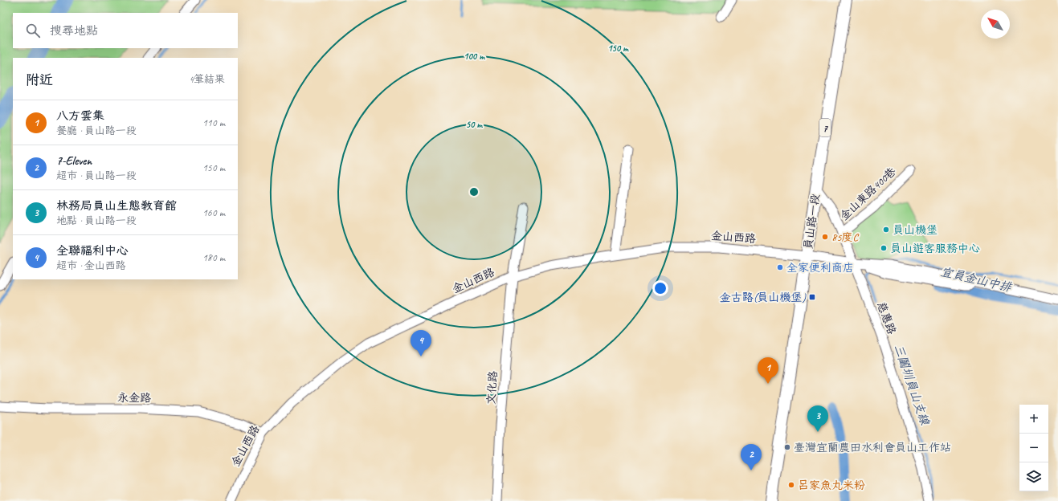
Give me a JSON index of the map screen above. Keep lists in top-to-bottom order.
{
  "streets": {
    "main road": ["7", "員山路一段"],
    "street": [
      "金山東路400巷",
      "金山西路",
      "慈惠路",
      "文化路",
      "永金路"
    ]
  },
  "crossings": [
    ["金山東路400巷", "慈惠路"],
    ["員山路一段", "金山西路"],
    ["員山路一段", "慈惠路"],
    ["金山西路", "慈惠路"],
    ["金山西路", "文化路"],
    ["金山西路", "永金路"]
  ],
  "water": ["宜員金山中排", "三鬮圳員山支線"],
  "places": {
    "other": [
      "員山機堡",
      "85度C",
      "員山遊客服務中心",
      "全家便利商店",
      "臺灣宜蘭農田水利會員山工作站",
      "呂家魚丸米粉"
    ],
    "transit": ["金古路(員山機堡)"]
  },
  "north": "top left",
  "page": {
    "search": "搜尋地點",
    "heading": ["附近", "4筆結果"],
    "list": [
      {
        "mark": "1",
        "name": "八方雲集",
        "note": "餐廳 · 員山路一段",
        "value": "110 m"
      },
      {
        "mark": "2",
        "name": "7-Eleven",
        "note": "超市 · 員山路一段",
        "value": "150 m"
      },
      {
        "mark": "3",
        "name": "林務局員山生態教育館",
        "note": "地點 · 員山路一段",
        "value": "160 m"
      },
      {
        "mark": "4",
        "name": "全聯福利中心",
        "note": "超市 · 金山西路",
        "value": "180 m"
      }
    ],
    "pins": [
      "4",
      "1",
      "3",
      "2"
    ],
    "map_buttons": ["+", "−"]
  },
  "rings": ["150 m", "100 m", "50 m"]
}
